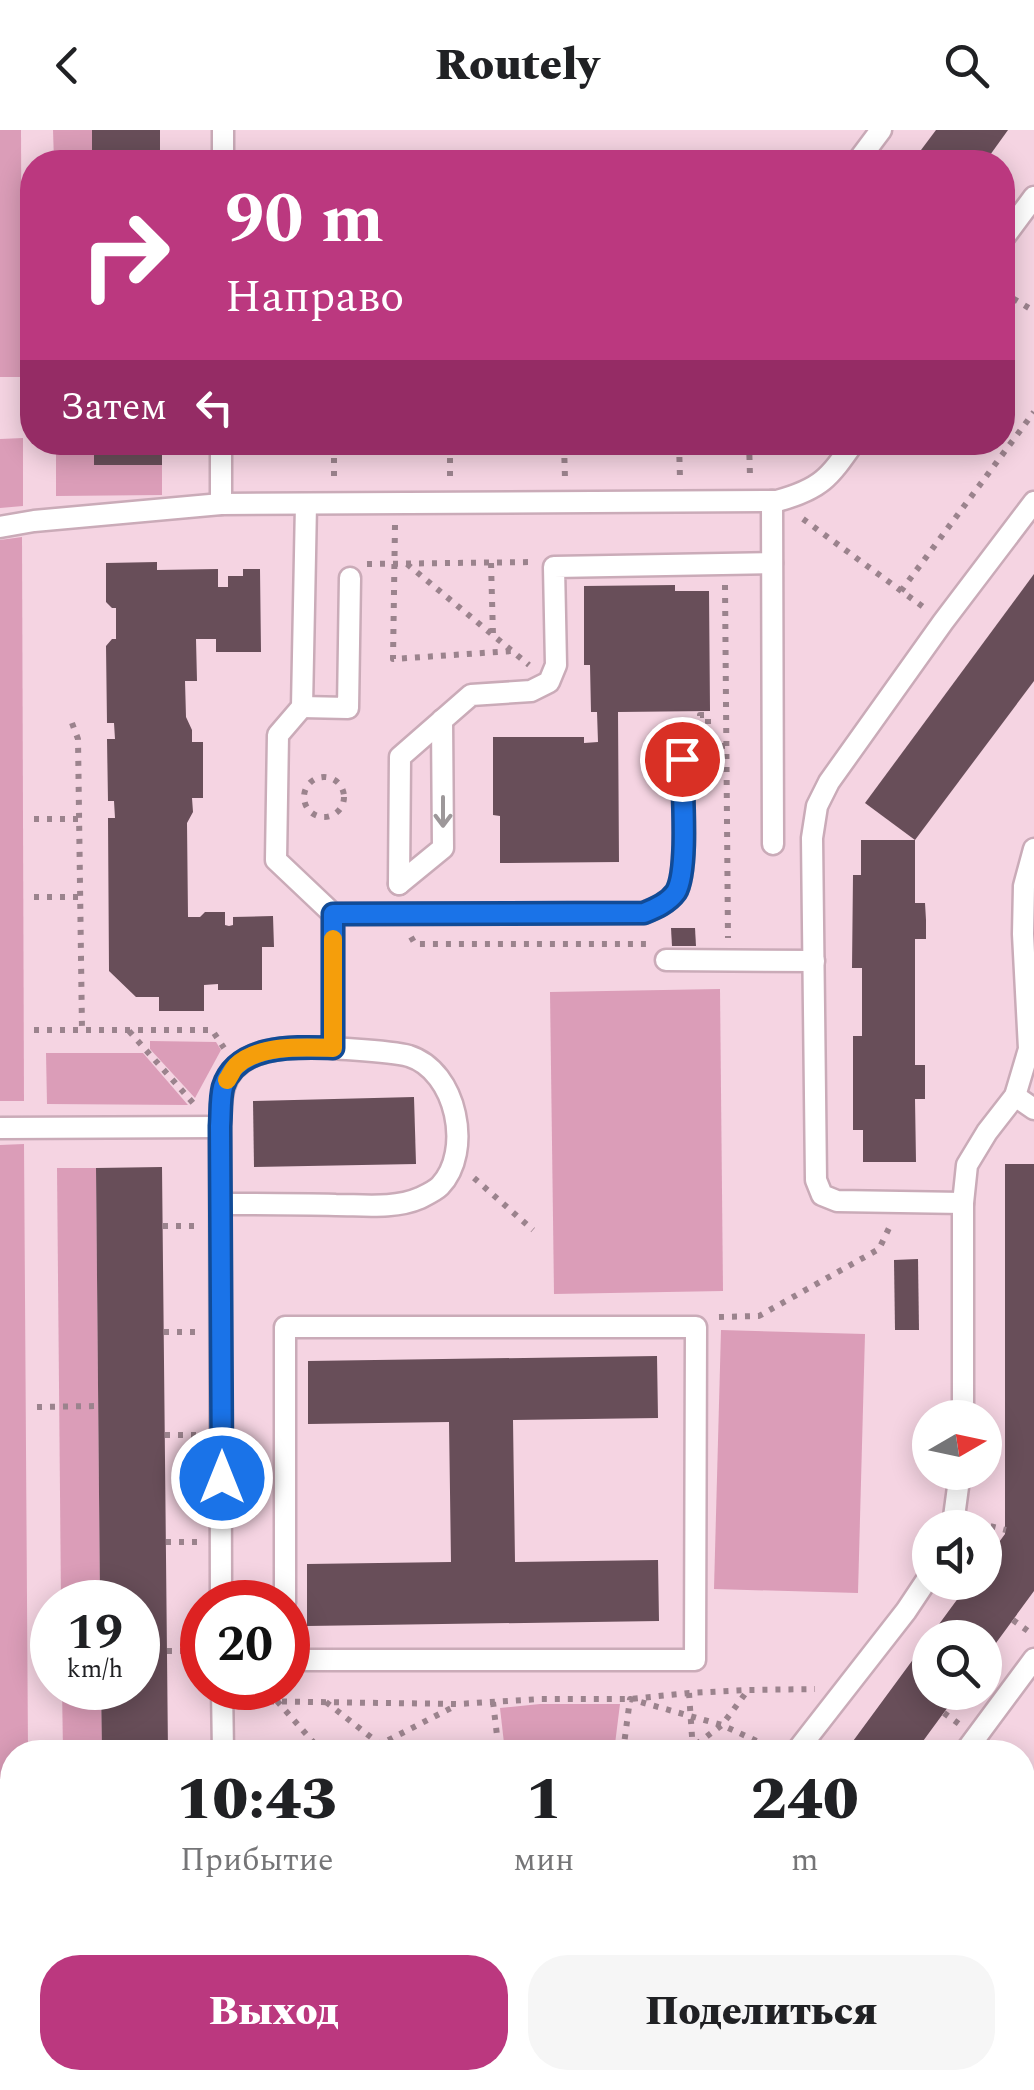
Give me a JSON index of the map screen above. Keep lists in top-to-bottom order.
{
  "north": "right",
  "page": {
    "header": "Routely",
    "turn": ["90 m", "Направо"],
    "then": "Затем",
    "speed": "19 km/h",
    "limit": "20",
    "eta": [
      "10:43",
      "Прибытие",
      "1",
      "мин",
      "240",
      "m"
    ],
    "buttons": ["Выход", "Поделиться"]
  }
}
